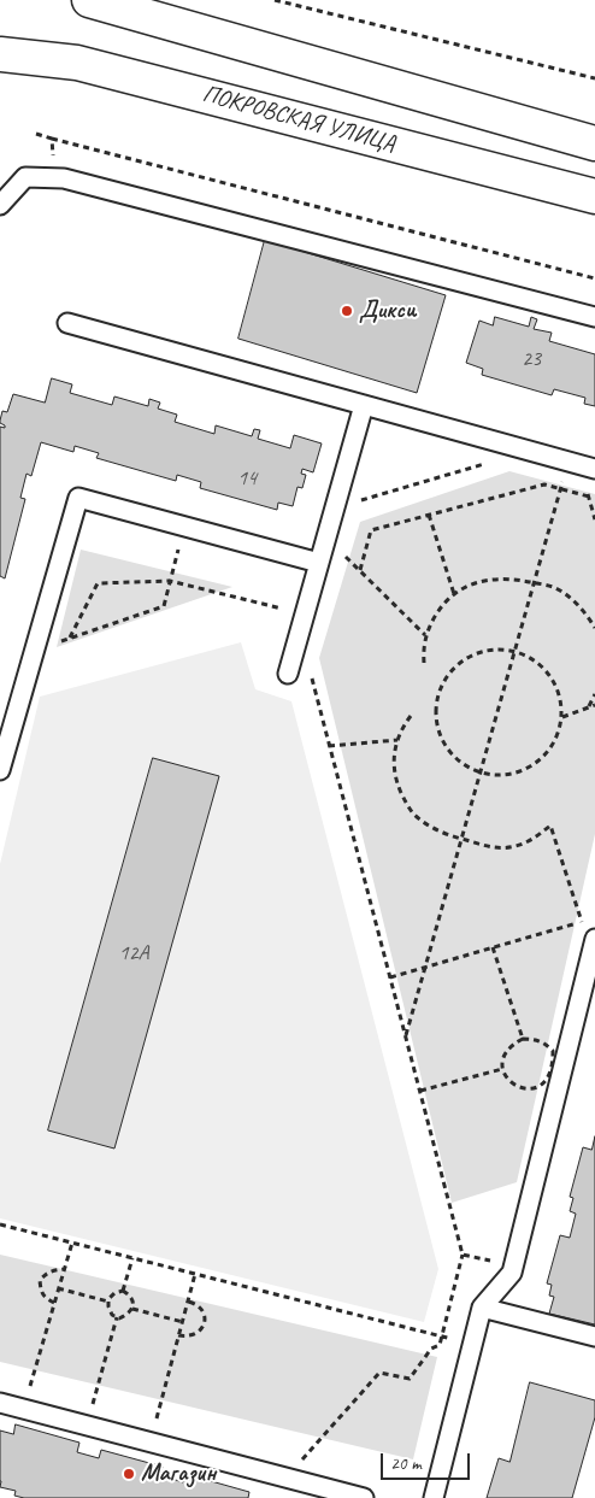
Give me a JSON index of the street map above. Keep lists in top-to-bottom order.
{
  "streets": {
    "main road": ["ПОКРОВСКАЯ УЛИЦА"]
  },
  "places": ["Дикси", "Магазин"],
  "house_numbers": ["23", "14", "12А"],
  "scale_bar": "20 m"
}
